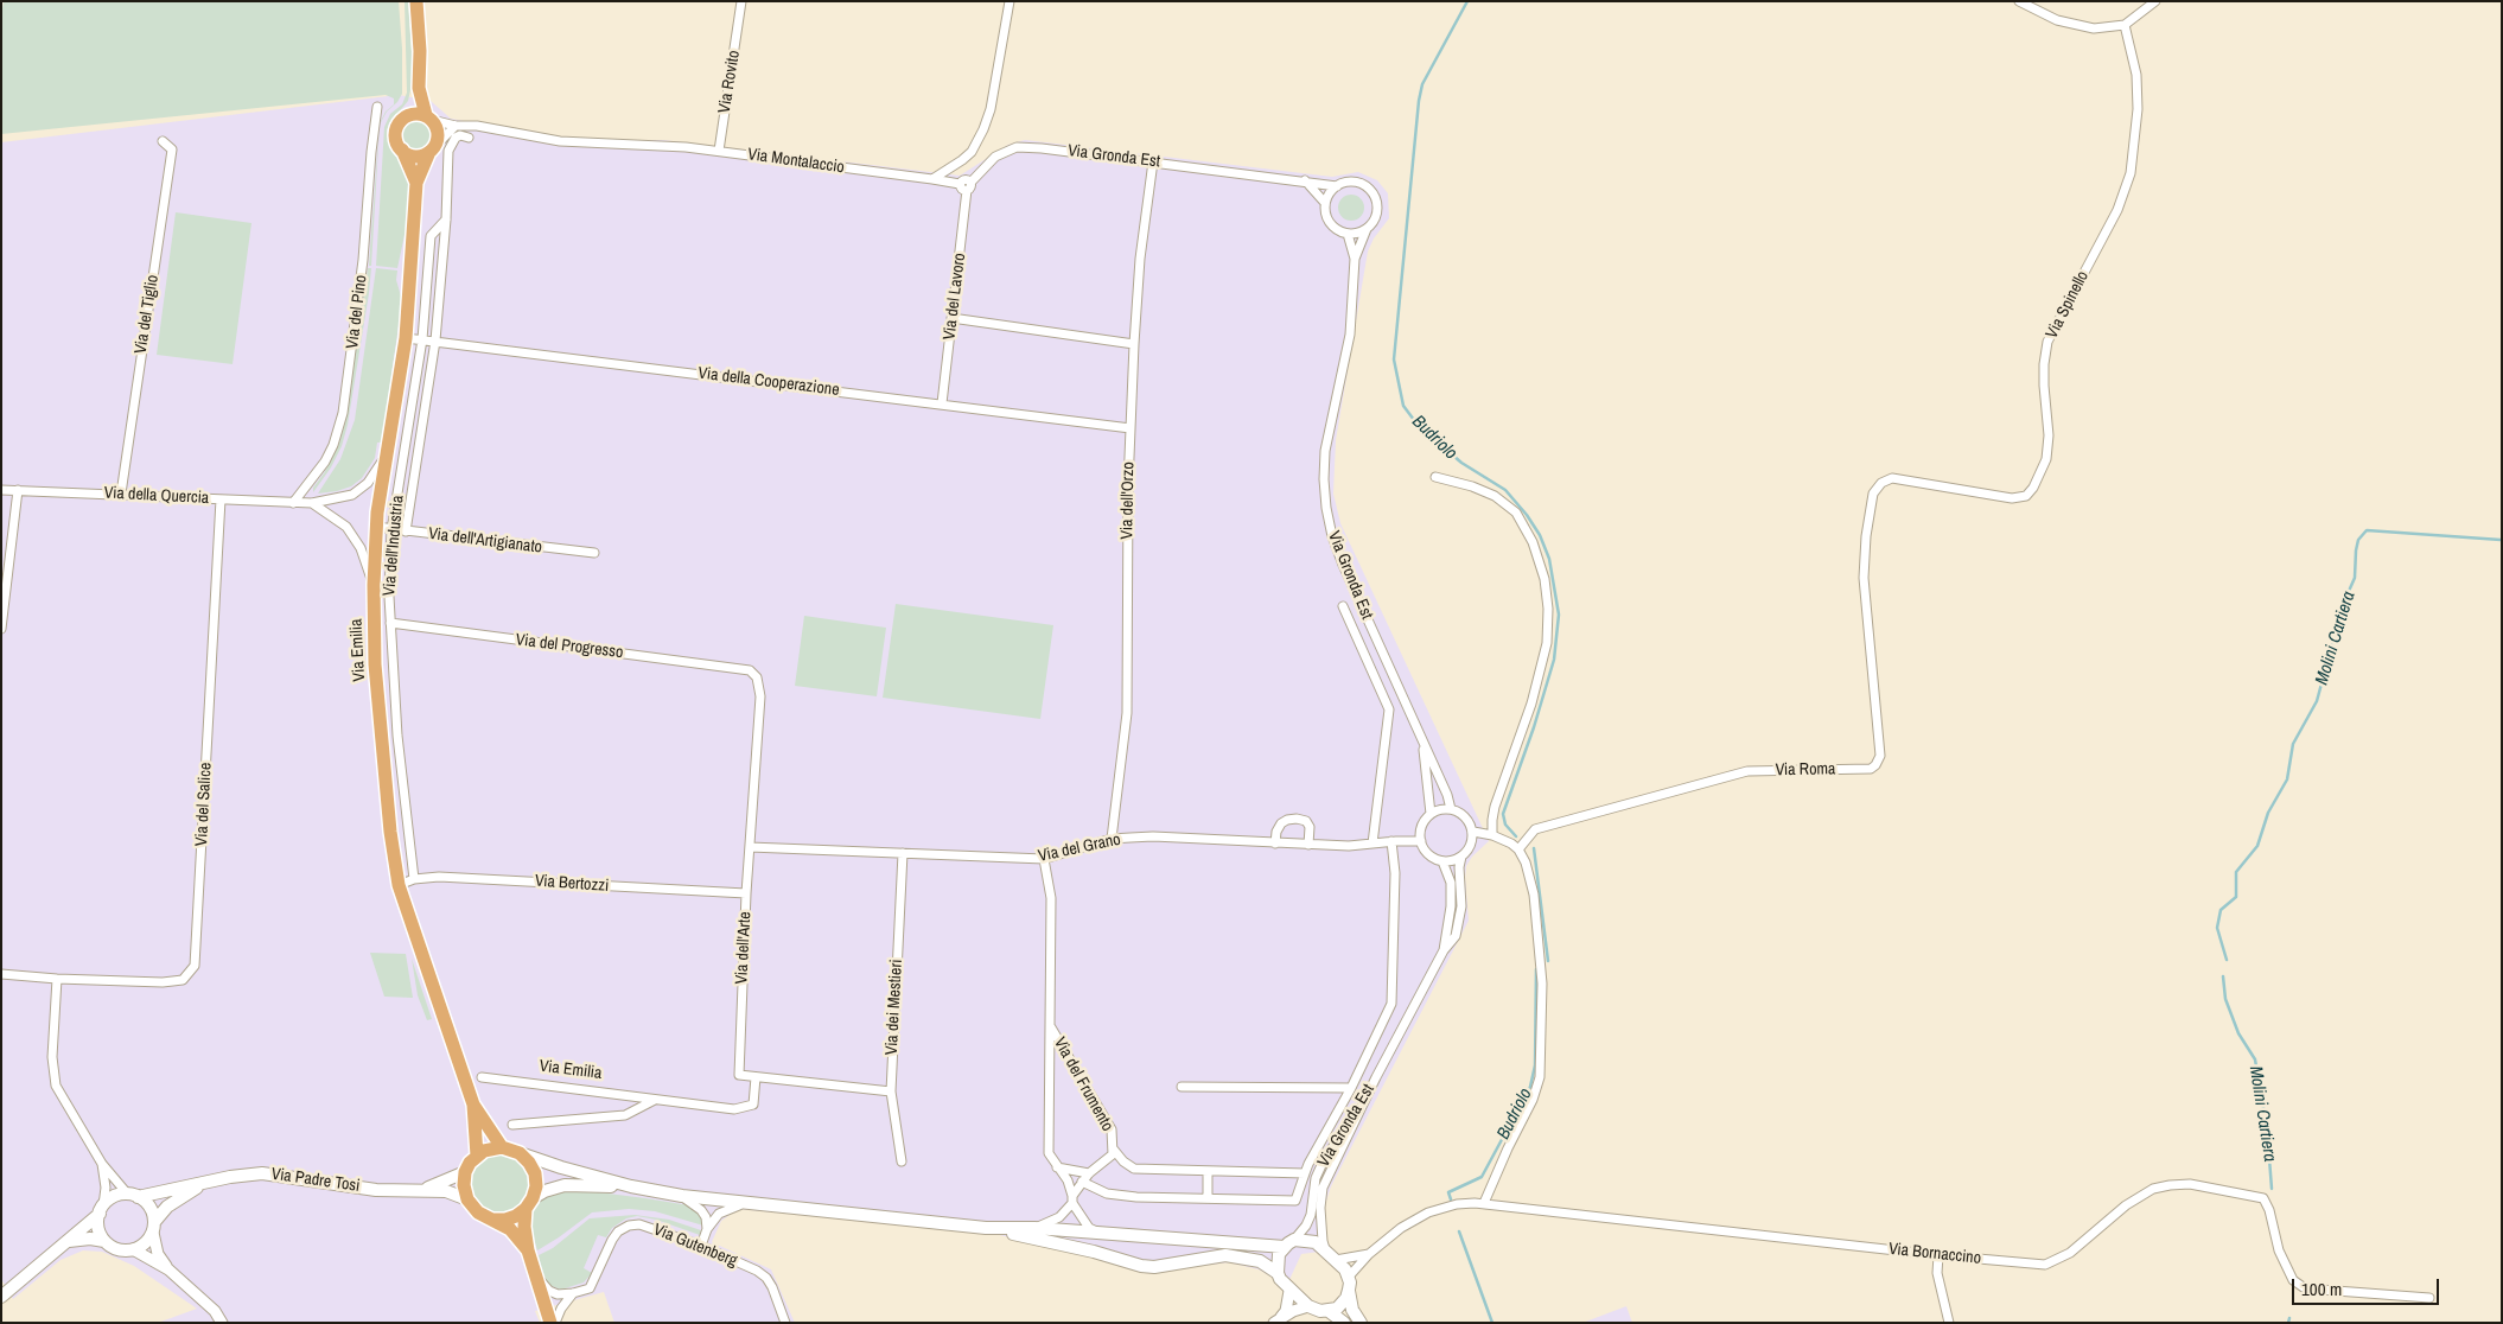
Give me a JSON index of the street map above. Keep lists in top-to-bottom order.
{
  "streets": {
    "main road": ["Via Emilia", "Via Padre Tosi"],
    "street": [
      "Via Rovito",
      "Via Gronda Est",
      "Via Montalaccio",
      "Via del Lavoro",
      "Via Spinello",
      "Via del Pino",
      "Via del Tiglio",
      "Via della Cooperazione",
      "Via della Quercia",
      "Via dell'Orzo",
      "Via dell'Artigianato",
      "Via dell'Industria",
      "Via del Progresso",
      "Via Roma",
      "Via del Salice",
      "Via del Grano",
      "Via Bertozzi",
      "Via dell'Arte",
      "Via dei Mestieri",
      "Via del Frumento",
      "Via Gutenberg",
      "Via Bornaccino"
    ]
  },
  "crossings": [
    ["Via Rovito", "Via Montalaccio"],
    ["Via Gronda Est", "Via del Lavoro"],
    ["Via Gronda Est", "Via dell'Orzo"],
    ["Via Gronda Est", "Via Bornaccino"],
    ["Via Montalaccio", "Via Emilia"],
    ["Via del Lavoro", "Via della Cooperazione"],
    ["Via Spinello", "Via Roma"],
    ["Via del Pino", "Via della Quercia"],
    ["Via del Tiglio", "Via della Quercia"],
    ["Via della Cooperazione", "Via dell'Orzo"],
    ["Via della Cooperazione", "Via dell'Industria"],
    ["Via della Cooperazione", "Via Emilia"],
    ["Via della Quercia", "Via Emilia"],
    ["Via della Quercia", "Via del Salice"],
    ["Via dell'Orzo", "Via del Grano"],
    ["Via dell'Artigianato", "Via dell'Industria"],
    ["Via dell'Artigianato", "Via Emilia"],
    ["Via dell'Industria", "Via del Progresso"],
    ["Via dell'Industria", "Via Bertozzi"],
    ["Via del Progresso", "Via dell'Arte"],
    ["Via Emilia", "Via Bertozzi"],
    ["Via Emilia", "Via dell'Arte"],
    ["Via Emilia", "Via Padre Tosi"],
    ["Via del Grano", "Via dell'Arte"],
    ["Via del Grano", "Via dei Mestieri"],
    ["Via del Grano", "Via del Frumento"],
    ["Via Bertozzi", "Via dell'Arte"]
  ],
  "water": ["Budriolo", "Molini Cartiera"],
  "scale_bar": "100 m"
}
